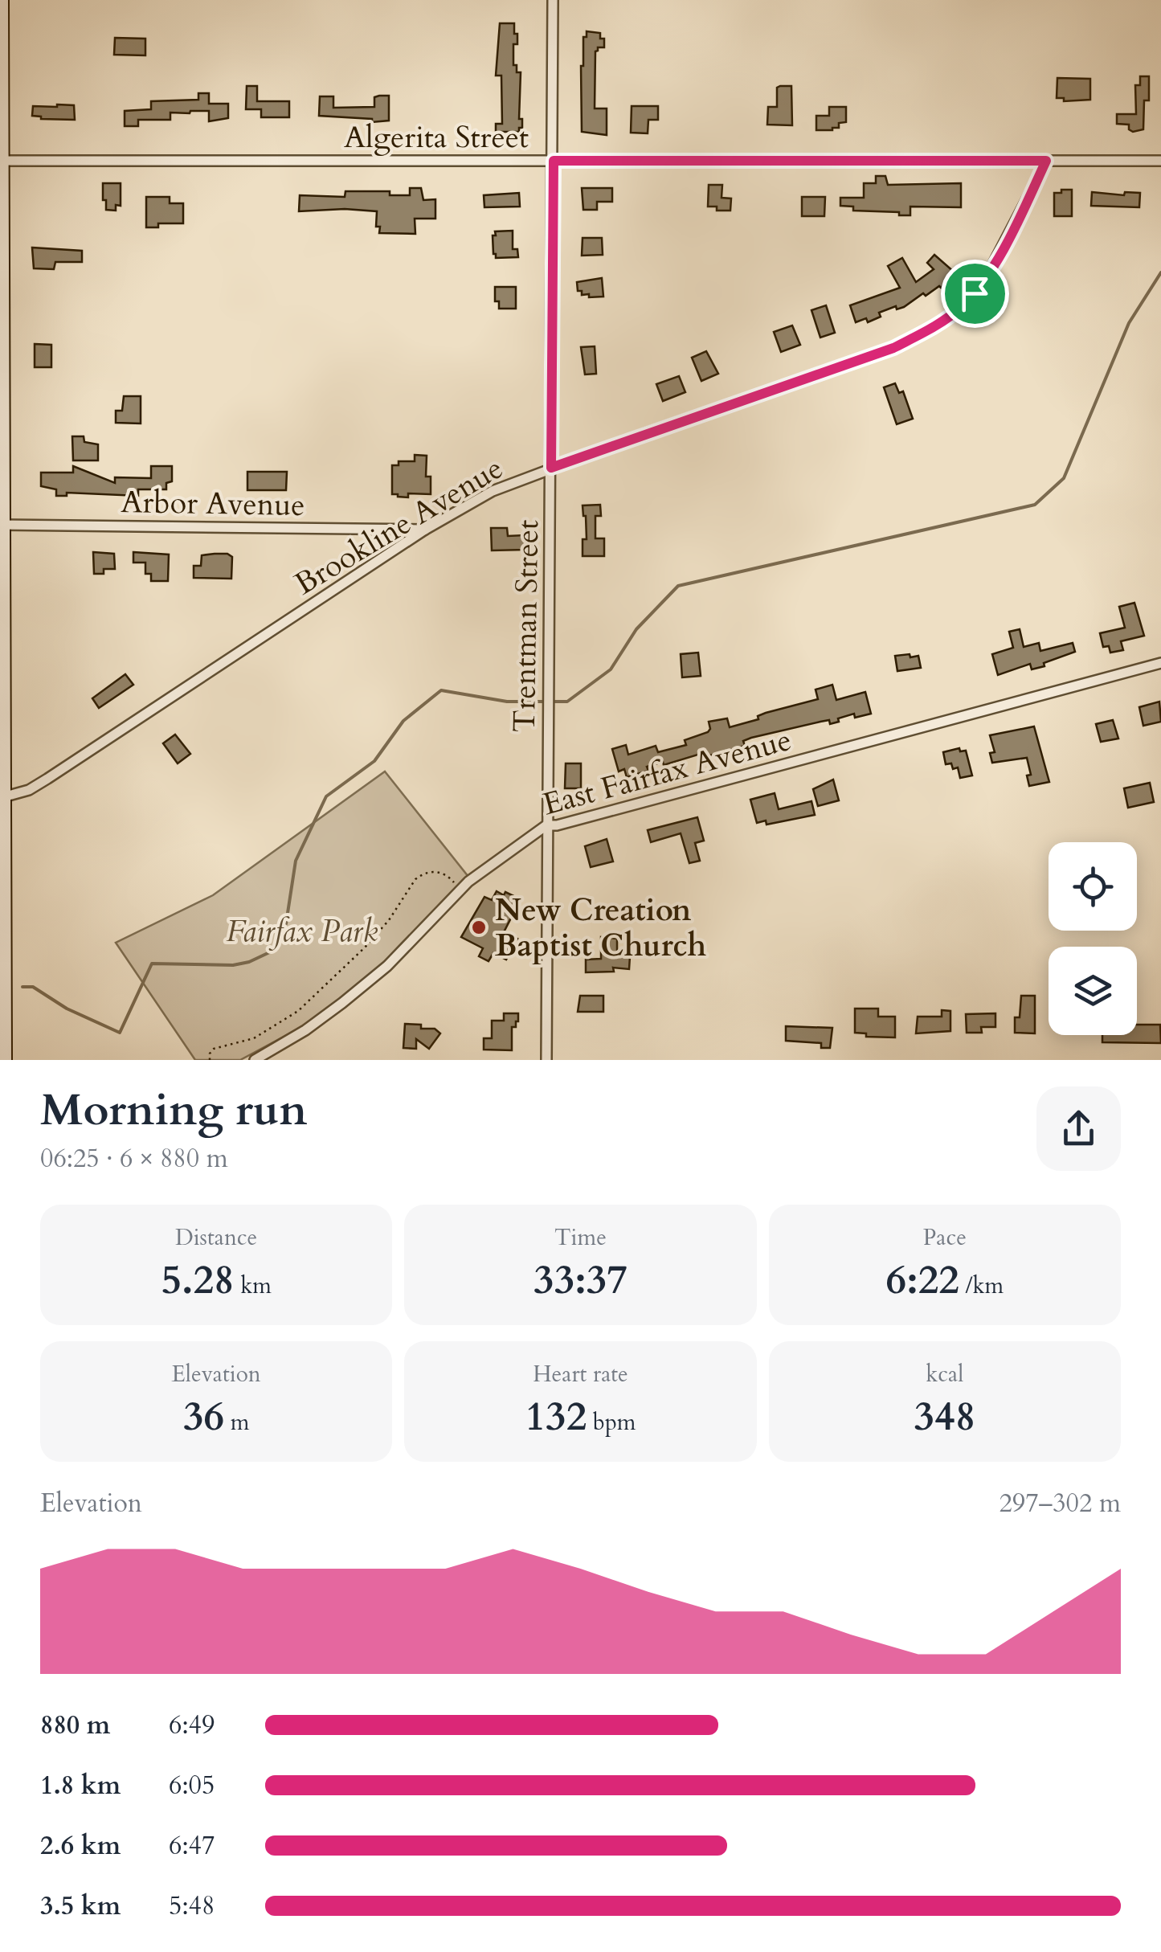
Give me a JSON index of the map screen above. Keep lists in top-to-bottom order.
{
  "streets": {
    "street": [
      "Algerita Street",
      "Arbor Avenue",
      "Brookline Avenue",
      "Trentman Street",
      "East Fairfax Avenue"
    ]
  },
  "crossings": [
    ["Algerita Street", "Brookline Avenue"],
    ["Algerita Street", "Trentman Street"],
    ["Arbor Avenue", "Brookline Avenue"],
    ["Brookline Avenue", "Trentman Street"],
    ["Trentman Street", "East Fairfax Avenue"]
  ],
  "parks": ["Fairfax Park"],
  "places": ["New Creation Baptist Church"],
  "page": {
    "heading": ["Morning run", "06:25 · 6 × 880 m"],
    "stats": [
      ["Distance", "5.28 km"],
      ["Time", "33:37"],
      ["Pace", "6:22 /km"],
      ["Elevation", "36 m"],
      ["Heart rate", "132 bpm"],
      ["kcal", "348"]
    ],
    "chart": ["Elevation", "297–302 m"],
    "list": [
      {
        "name": "880 m",
        "note": "6:49"
      },
      {
        "name": "1.8 km",
        "note": "6:05"
      },
      {
        "name": "2.6 km",
        "note": "6:47"
      },
      {
        "name": "3.5 km",
        "note": "5:48"
      }
    ]
  }
}
